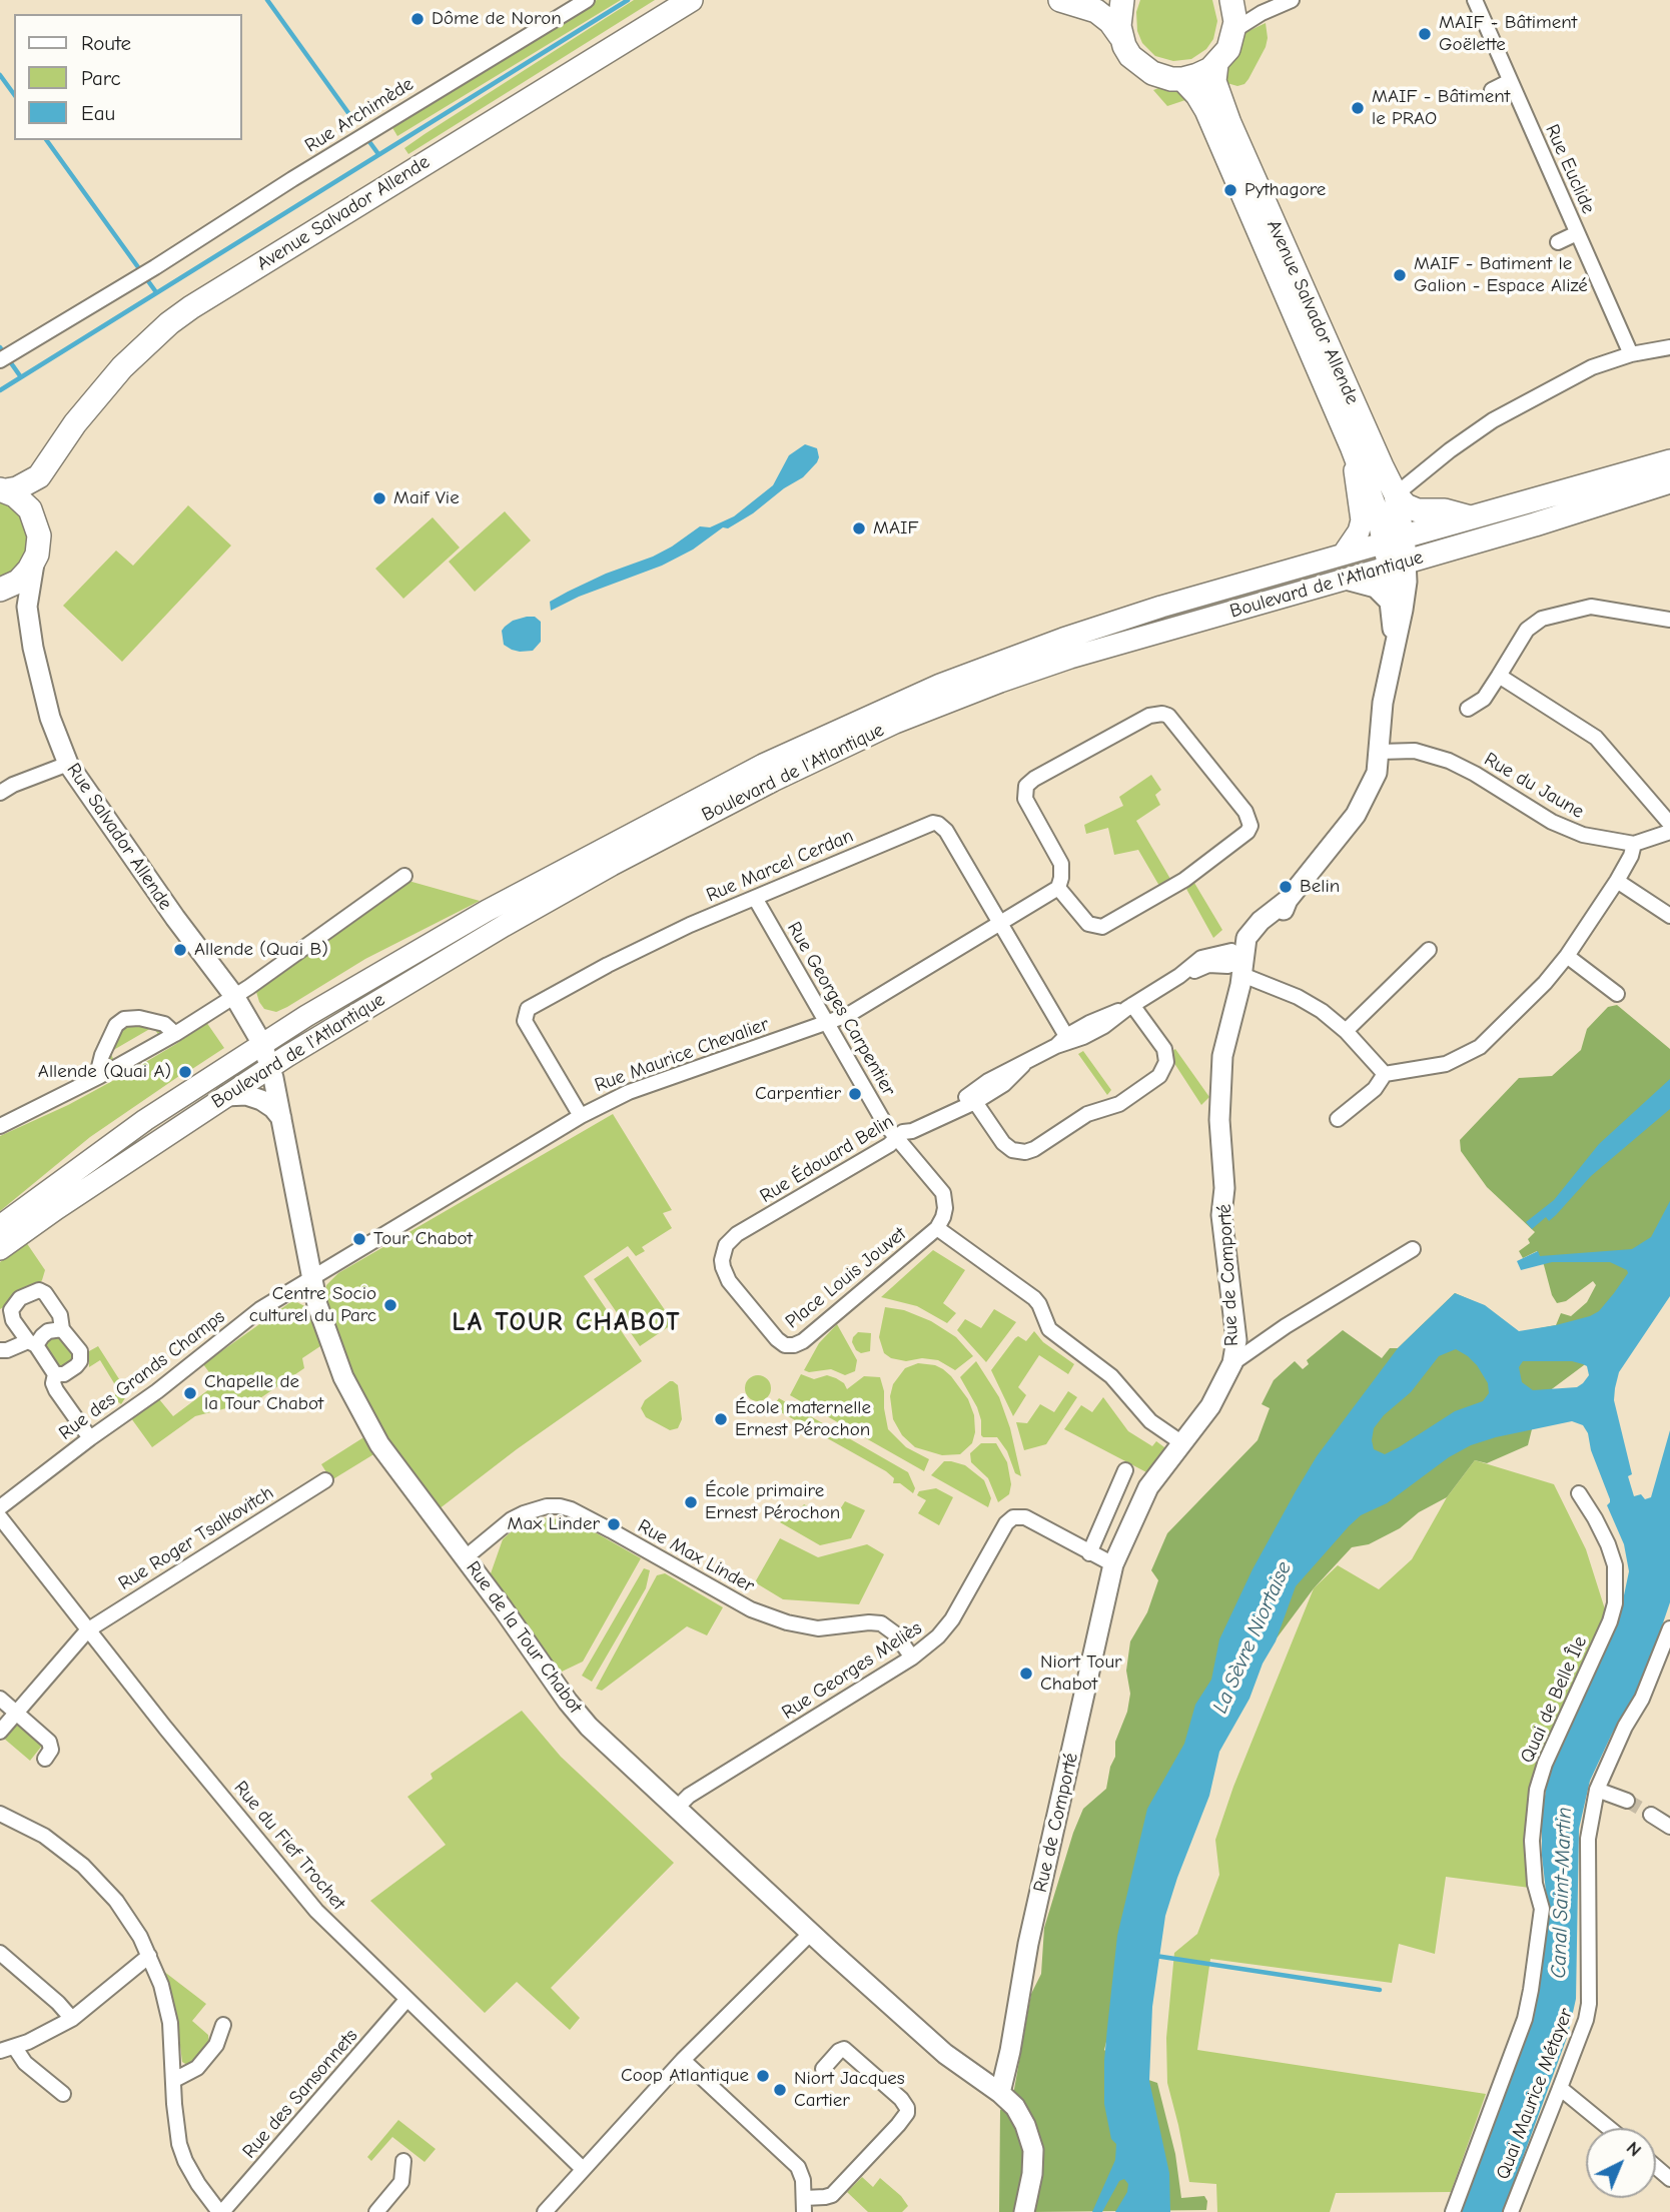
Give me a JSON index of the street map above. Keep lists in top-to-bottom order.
{
  "streets": {
    "main road": ["Avenue Salvador Allende", "Boulevard de l'Atlantique"],
    "street": [
      "Rue Archimède",
      "Rue Euclide",
      "Rue du Jaune",
      "Rue Salvador Allende",
      "Rue Marcel Cerdan",
      "Rue Georges Carpentier",
      "Rue Maurice Chevalier",
      "Rue Édouard Belin",
      "Rue de Comporté",
      "Place Louis Jouvet",
      "Rue des Grands Champs",
      "Rue Roger Tsalkovitch",
      "Rue Max Linder",
      "Rue de la Tour Chabot",
      "Rue Georges Meliès",
      "Quai de Belle Île",
      "Rue du Fief Trochet",
      "Rue des Sansonnets",
      "Quai Maurice Métayer"
    ]
  },
  "crossings": [
    ["Avenue Salvador Allende", "Boulevard de l'Atlantique"],
    ["Avenue Salvador Allende", "Rue de Comporté"],
    ["Boulevard de l'Atlantique", "Rue Salvador Allende"],
    ["Boulevard de l'Atlantique", "Rue de Comporté"],
    ["Boulevard de l'Atlantique", "Rue de la Tour Chabot"],
    ["Rue du Jaune", "Rue de Comporté"],
    ["Rue Salvador Allende", "Rue de la Tour Chabot"],
    ["Rue Marcel Cerdan", "Rue Georges Carpentier"],
    ["Rue Marcel Cerdan", "Rue Maurice Chevalier"],
    ["Rue Marcel Cerdan", "Rue Édouard Belin"],
    ["Rue Georges Carpentier", "Rue Maurice Chevalier"],
    ["Rue Georges Carpentier", "Rue Édouard Belin"],
    ["Rue Georges Carpentier", "Place Louis Jouvet"],
    ["Rue Maurice Chevalier", "Rue des Grands Champs"],
    ["Rue Maurice Chevalier", "Rue de la Tour Chabot"],
    ["Rue Édouard Belin", "Rue de Comporté"],
    ["Rue Édouard Belin", "Place Louis Jouvet"],
    ["Rue de Comporté", "Place Louis Jouvet"],
    ["Rue de Comporté", "Rue de la Tour Chabot"],
    ["Rue des Grands Champs", "Rue de la Tour Chabot"],
    ["Rue Roger Tsalkovitch", "Rue du Fief Trochet"],
    ["Rue Max Linder", "Rue de la Tour Chabot"],
    ["Rue Max Linder", "Rue Georges Meliès"],
    ["Rue de la Tour Chabot", "Rue Georges Meliès"],
    ["Rue du Fief Trochet", "Rue des Sansonnets"]
  ],
  "districts": ["LA TOUR CHABOT"],
  "water": ["La Sèvre Niortaise", "Canal Saint-Martin"],
  "places": [
    "Dôme de Noron",
    "MAIF - Bâtiment Goëlette",
    "MAIF - Bâtiment le PRAO",
    "Pythagore",
    "MAIF - Batiment le Galion - Espace Alizé",
    "Maif Vie",
    "MAIF",
    "Belin",
    "Allende (Quai B)",
    "Allende (Quai A)",
    "Carpentier",
    "Tour Chabot",
    "Centre Socio culturel du Parc",
    "Chapelle de la Tour Chabot",
    "École maternelle Ernest Pérochon",
    "École primaire Ernest Pérochon",
    "Max Linder",
    "Niort Tour Chabot",
    "Coop Atlantique",
    "Niort Jacques Cartier"
  ],
  "legend": ["Route", "Parc", "Eau"],
  "north": "top right"
}
